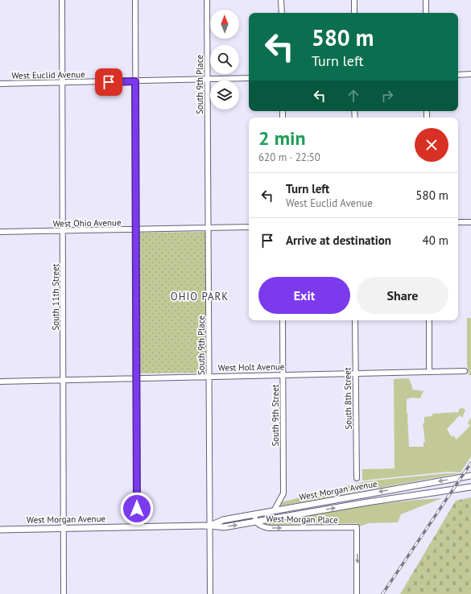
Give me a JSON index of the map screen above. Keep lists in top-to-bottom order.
{
  "streets": {
    "street": [
      "West Euclid Avenue",
      "South 9th Place",
      "West Ohio Avenue",
      "South 11th Street",
      "West Holt Avenue",
      "South 8th Street",
      "South 9th Street",
      "West Morgan Avenue",
      "West Morgan Place"
    ]
  },
  "crossings": [
    ["West Euclid Avenue", "South 9th Place"],
    ["West Euclid Avenue", "South 11th Street"],
    ["South 9th Place", "West Ohio Avenue"],
    ["South 9th Place", "West Holt Avenue"],
    ["South 9th Place", "West Morgan Avenue"],
    ["West Ohio Avenue", "South 11th Street"],
    ["South 11th Street", "West Holt Avenue"],
    ["South 11th Street", "West Morgan Avenue"],
    ["West Holt Avenue", "South 8th Street"],
    ["West Holt Avenue", "South 9th Street"],
    ["South 9th Street", "West Morgan Avenue"],
    ["West Morgan Avenue", "West Morgan Place"]
  ],
  "districts": ["OHIO PARK"],
  "north": "top",
  "page": {
    "turn": ["580 m", "Turn left"],
    "heading": ["2 min", "620 m · 22:50"],
    "list": [
      {
        "name": "Turn left",
        "note": "West Euclid Avenue",
        "value": "580 m"
      },
      {
        "name": "Arrive at destination",
        "value": "40 m"
      }
    ],
    "buttons": ["Exit", "Share"]
  }
}
